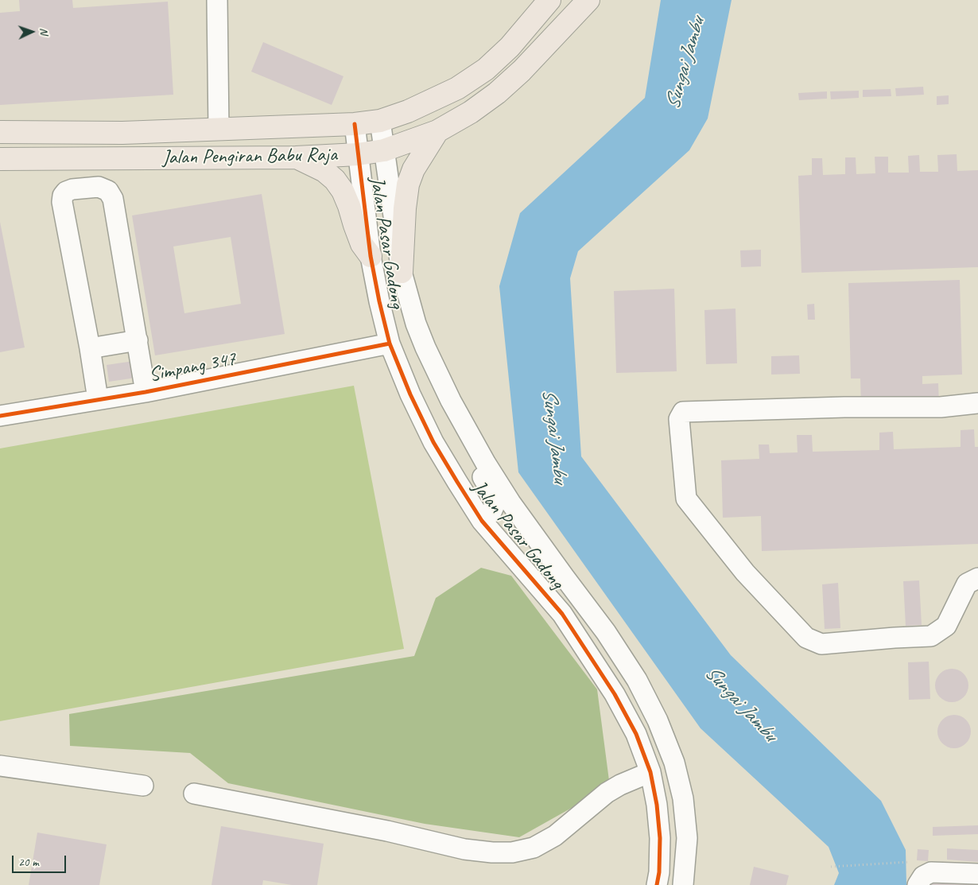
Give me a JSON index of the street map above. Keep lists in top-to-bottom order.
{
  "streets": {
    "main road": ["Jalan Pengiran Babu Raja"],
    "street": ["Jalan Pasar Gadong", "Simpang 347"]
  },
  "crossings": [
    ["Jalan Pengiran Babu Raja", "Jalan Pasar Gadong"],
    ["Jalan Pasar Gadong", "Simpang 347"]
  ],
  "water": ["Sungai Jambu"],
  "scale_bar": "20 m",
  "north": "right"
}
